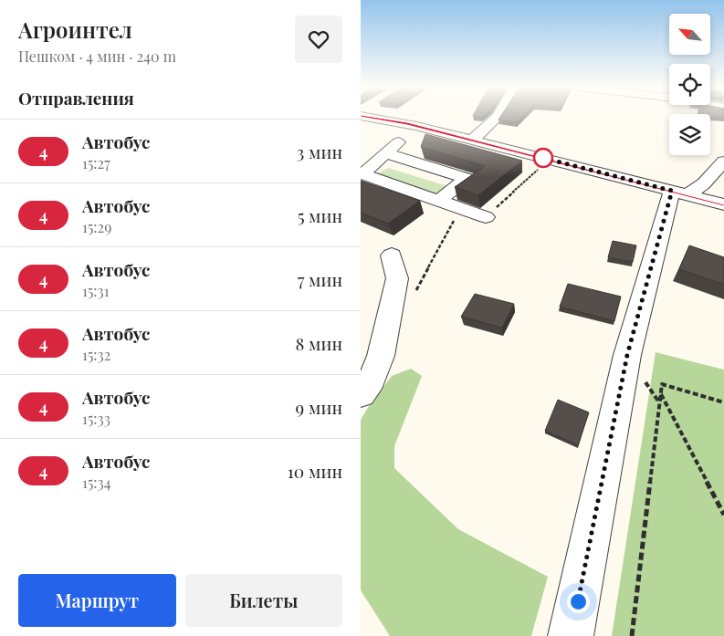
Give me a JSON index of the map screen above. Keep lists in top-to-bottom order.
{
  "lines": ["bus line 4"],
  "north": "top left",
  "page": {
    "heading": [
      ["Агроинтел", "Пешком · 4 мин · 240 m"],
      "Отправления"
    ],
    "list": [
      {
        "mark": "4",
        "name": "Автобус",
        "note": "15:27",
        "value": "3 мин"
      },
      {
        "mark": "4",
        "name": "Автобус",
        "note": "15:29",
        "value": "5 мин"
      },
      {
        "mark": "4",
        "name": "Автобус",
        "note": "15:31",
        "value": "7 мин"
      },
      {
        "mark": "4",
        "name": "Автобус",
        "note": "15:32",
        "value": "8 мин"
      },
      {
        "mark": "4",
        "name": "Автобус",
        "note": "15:33",
        "value": "9 мин"
      },
      {
        "mark": "4",
        "name": "Автобус",
        "note": "15:34",
        "value": "10 мин"
      }
    ],
    "buttons": ["Маршрут", "Билеты"]
  }
}
